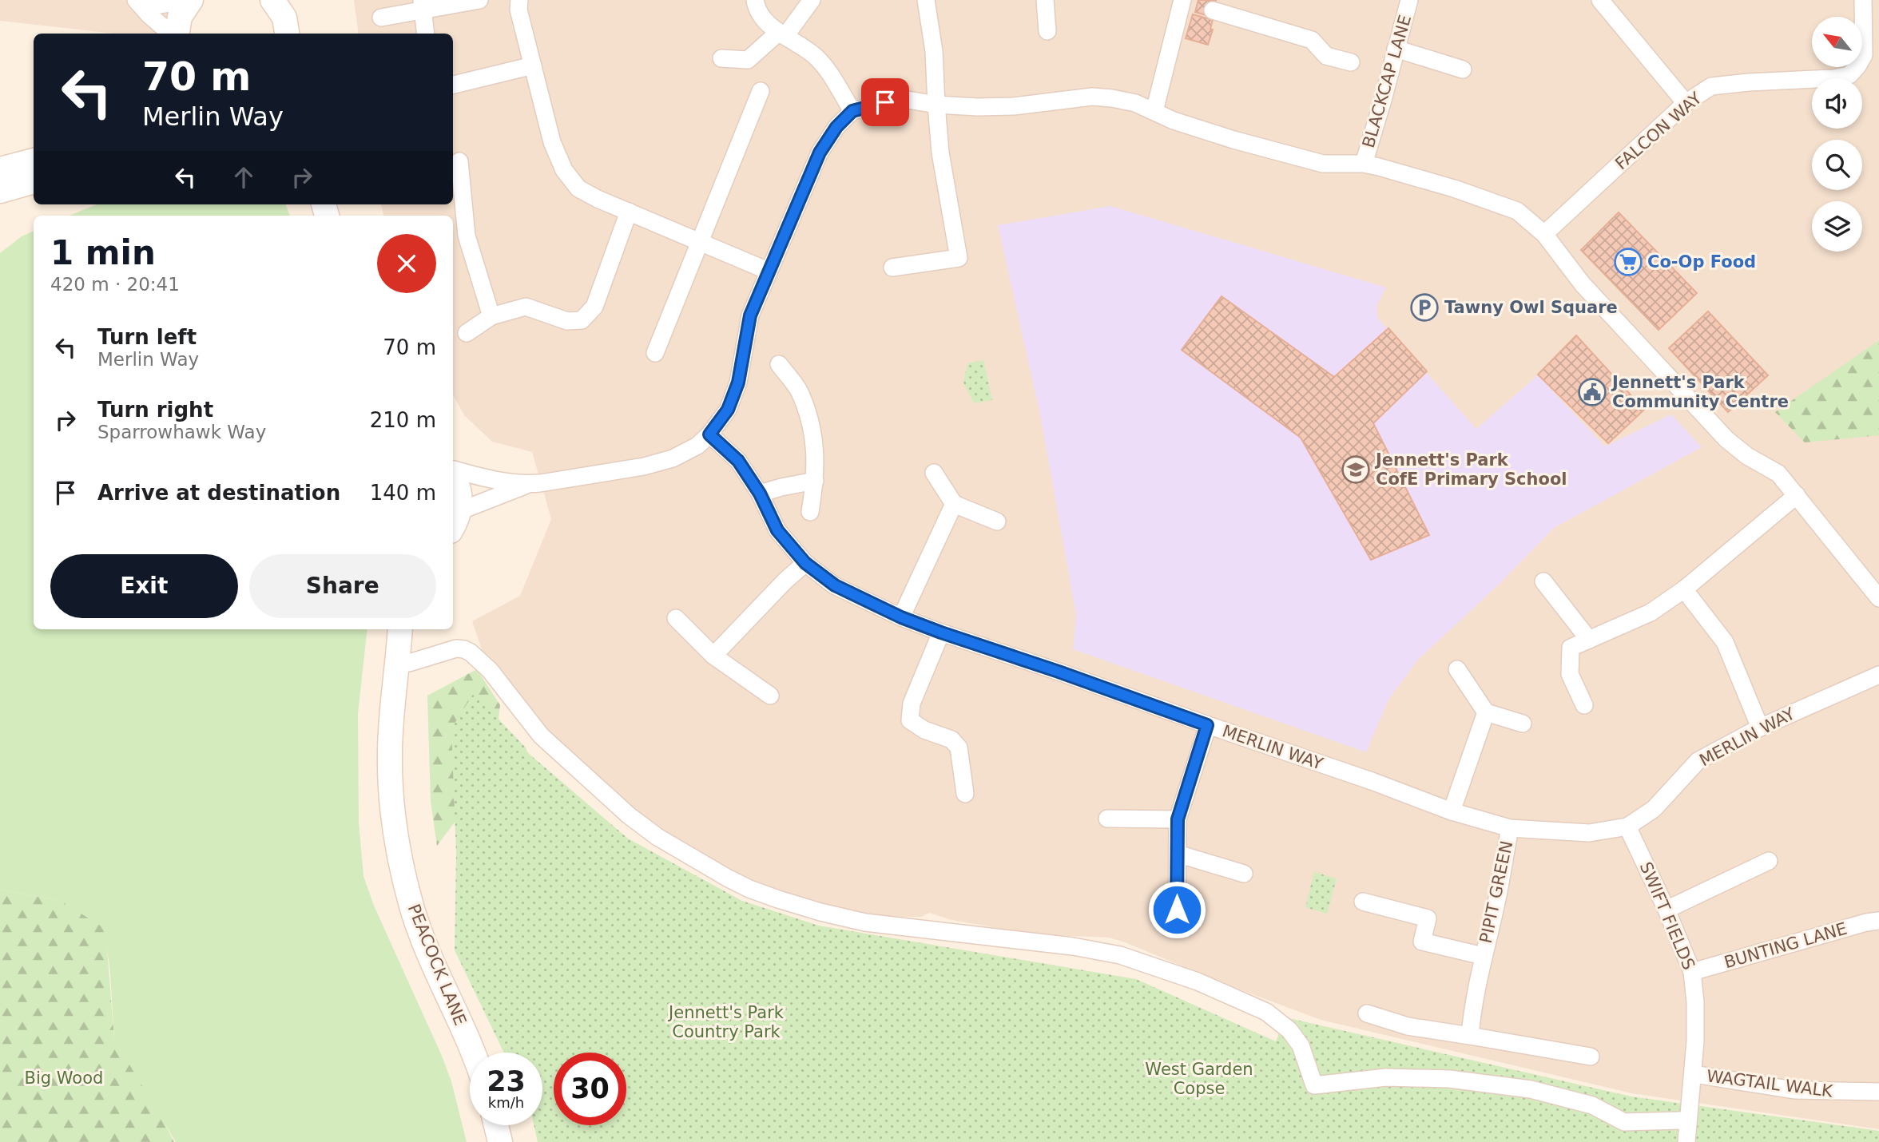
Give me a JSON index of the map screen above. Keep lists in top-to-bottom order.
{
  "streets": {
    "street": [
      "BLACKCAP LANE",
      "FALCON WAY",
      "MERLIN WAY",
      "PIPIT GREEN",
      "SWIFT FIELDS",
      "BUNTING LANE",
      "PEACOCK LANE",
      "WAGTAIL WALK"
    ]
  },
  "crossings": [
    ["MERLIN WAY", "PIPIT GREEN"],
    ["MERLIN WAY", "SWIFT FIELDS"],
    ["SWIFT FIELDS", "BUNTING LANE"],
    ["SWIFT FIELDS", "WAGTAIL WALK"]
  ],
  "parks": ["Jennett's Park Country Park", "West Garden Copse", "Big Wood"],
  "places": {
    "supermarket": ["Co-Op Food"],
    "parking": ["Tawny Owl Square"],
    "public building": ["Jennett's Park Community Centre"],
    "school or university": ["Jennett's Park CofE Primary School"]
  },
  "north": "top left",
  "page": {
    "turn": ["70 m", "Merlin Way"],
    "heading": ["1 min", "420 m · 20:41"],
    "list": [
      {
        "name": "Turn left",
        "note": "Merlin Way",
        "value": "70 m"
      },
      {
        "name": "Turn right",
        "note": "Sparrowhawk Way",
        "value": "210 m"
      },
      {
        "name": "Arrive at destination",
        "value": "140 m"
      }
    ],
    "buttons": ["Exit", "Share"],
    "speed": "23 km/h",
    "limit": "30"
  }
}
